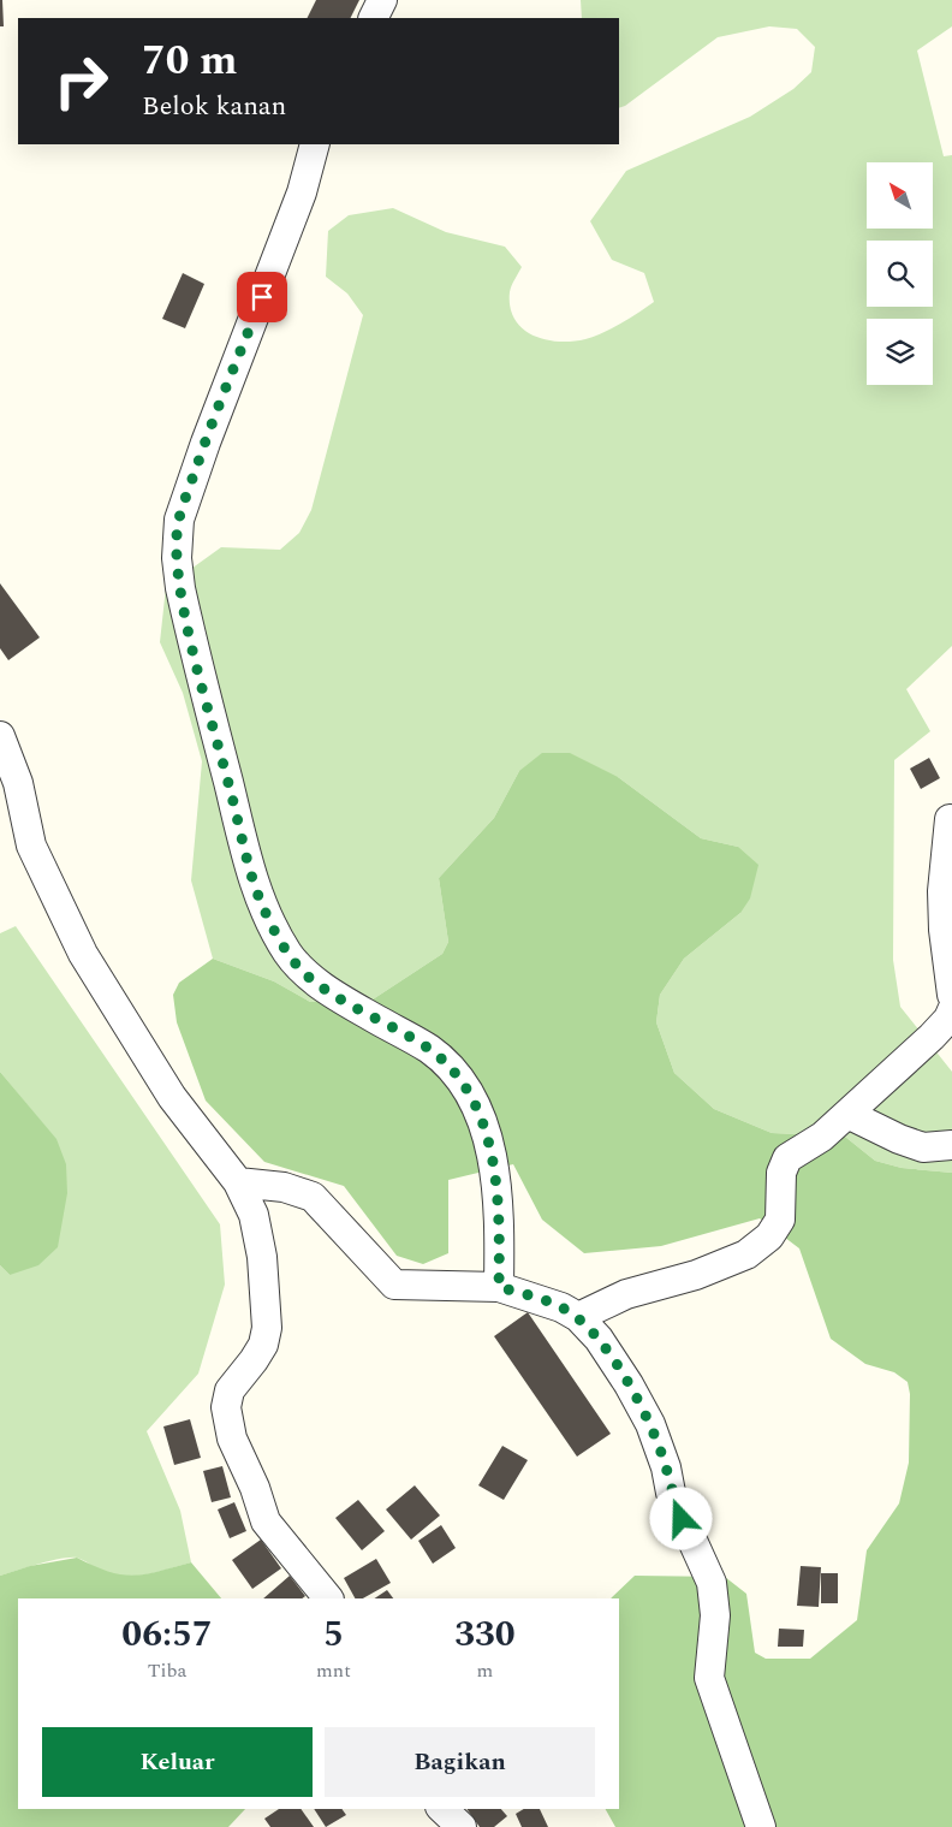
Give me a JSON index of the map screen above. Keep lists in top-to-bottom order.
{
  "north": "top left",
  "page": {
    "turn": ["70 m", "Belok kanan"],
    "eta": [
      "06:57",
      "Tiba",
      "5",
      "mnt",
      "330",
      "m"
    ],
    "buttons": ["Keluar", "Bagikan"]
  }
}
